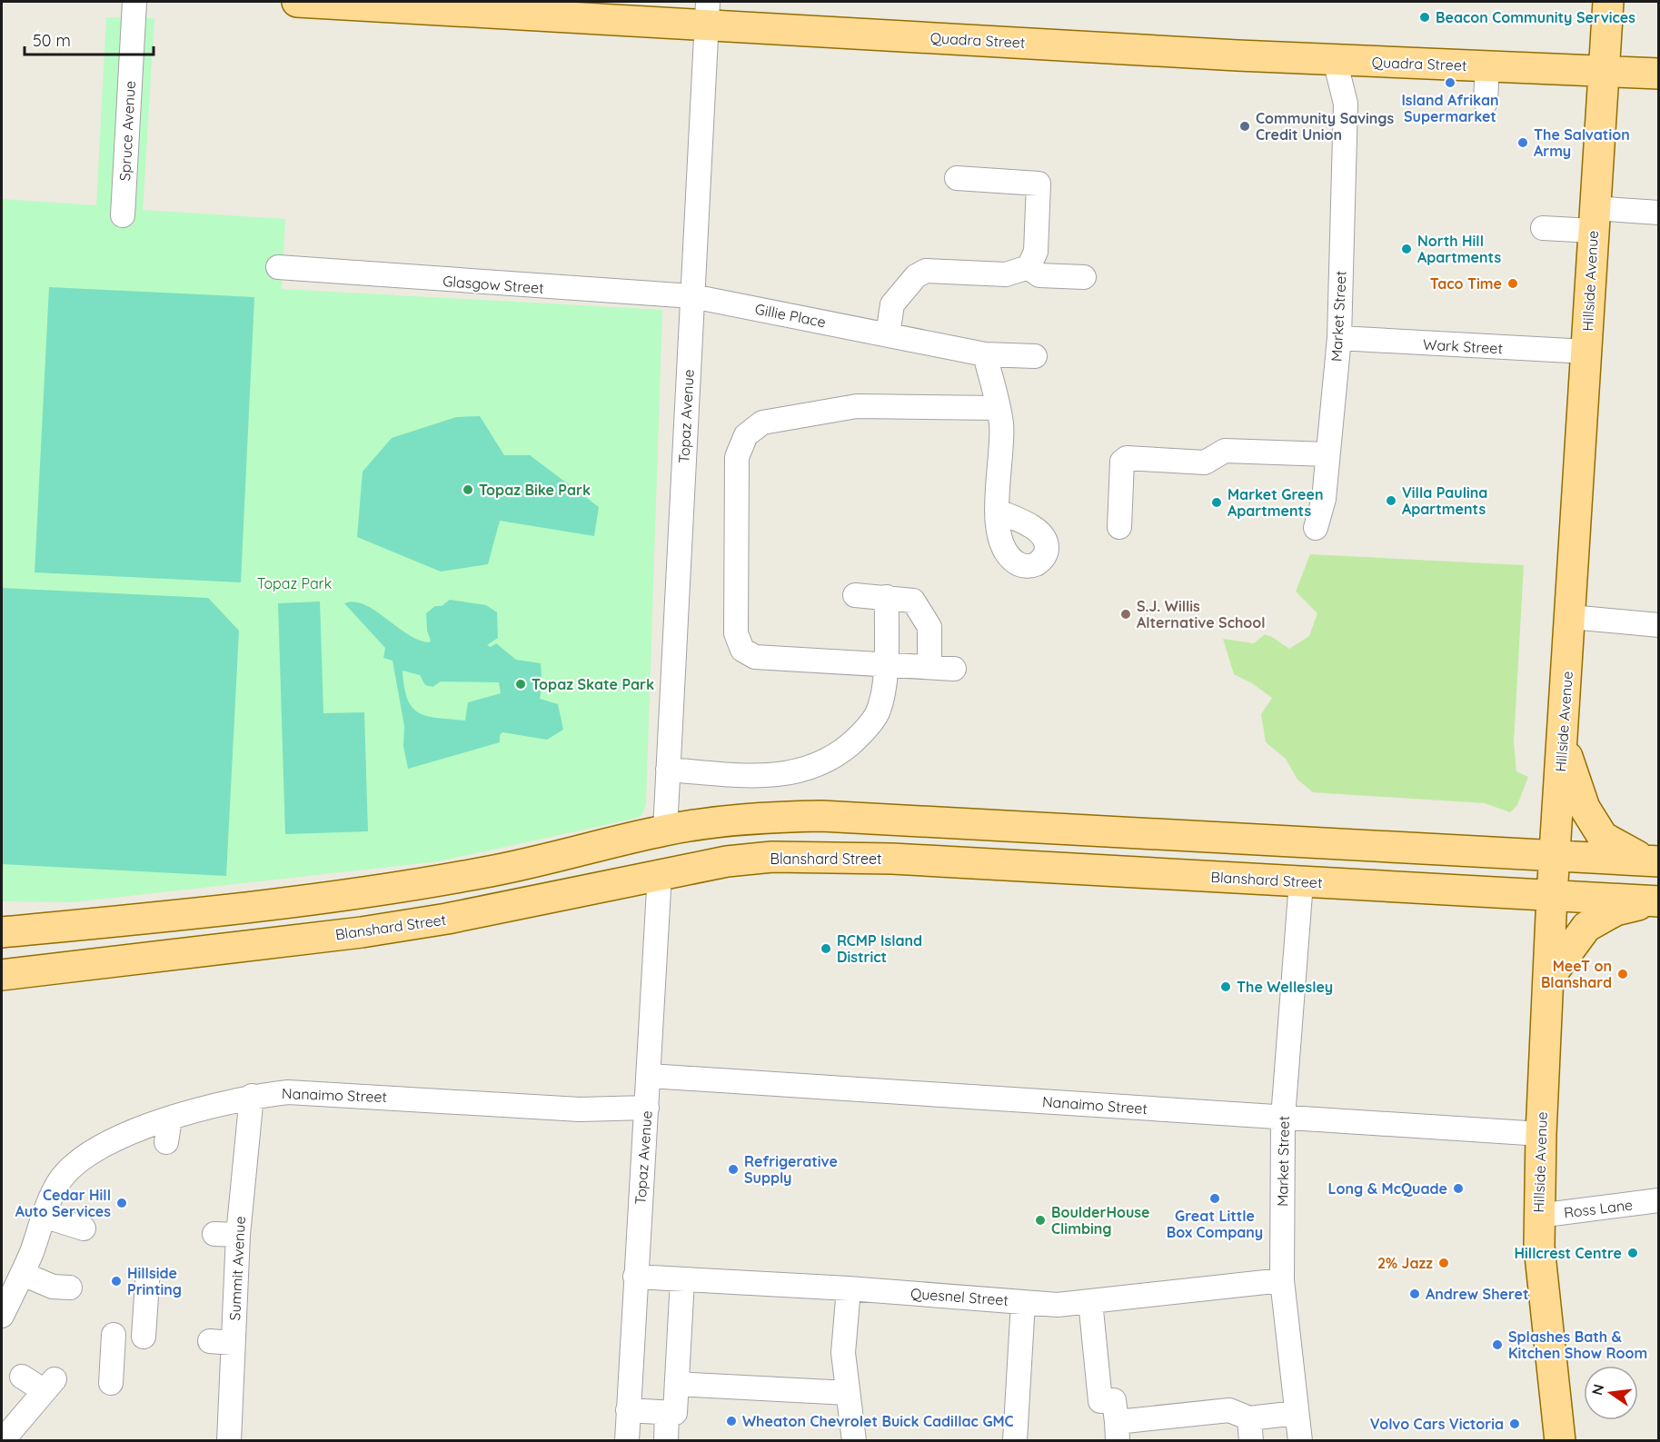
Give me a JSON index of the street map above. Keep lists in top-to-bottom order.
{
  "streets": {
    "main road": ["Quadra Street", "Hillside Avenue", "Blanshard Street"],
    "street": [
      "Spruce Avenue",
      "Glasgow Street",
      "Gillie Place",
      "Market Street",
      "Wark Street",
      "Topaz Avenue",
      "Nanaimo Street",
      "Ross Lane",
      "Summit Avenue",
      "Quesnel Street"
    ]
  },
  "crossings": [
    ["Quadra Street", "Hillside Avenue"],
    ["Quadra Street", "Market Street"],
    ["Quadra Street", "Topaz Avenue"],
    ["Hillside Avenue", "Wark Street"],
    ["Hillside Avenue", "Blanshard Street"],
    ["Hillside Avenue", "Nanaimo Street"],
    ["Hillside Avenue", "Ross Lane"],
    ["Glasgow Street", "Gillie Place"],
    ["Glasgow Street", "Topaz Avenue"],
    ["Gillie Place", "Topaz Avenue"],
    ["Market Street", "Wark Street"],
    ["Market Street", "Blanshard Street"],
    ["Market Street", "Nanaimo Street"],
    ["Market Street", "Quesnel Street"],
    ["Topaz Avenue", "Blanshard Street"],
    ["Topaz Avenue", "Nanaimo Street"],
    ["Topaz Avenue", "Quesnel Street"],
    ["Nanaimo Street", "Summit Avenue"]
  ],
  "parks": ["Topaz Park"],
  "places": [
    "Beacon Community Services",
    "Island Afrikan Supermarket",
    "Community Savings Credit Union",
    "The Salvation Army",
    "North Hill Apartments",
    "Taco Time",
    "Topaz Bike Park",
    "Villa Paulina Apartments",
    "Market Green Apartments",
    "S.J. Willis Alternative School",
    "Topaz Skate Park",
    "RCMP Island District",
    "MeeT on Blanshard",
    "The Wellesley",
    "Refrigerative Supply",
    "Long & McQuade",
    "Great Little Box Company",
    "Cedar Hill Auto Services",
    "BoulderHouse Climbing",
    "Hillcrest Centre",
    "2% Jazz",
    "Hillside Printing",
    "Andrew Sheret",
    "Splashes Bath & Kitchen Show Room",
    "Wheaton Chevrolet Buick Cadillac GMC",
    "Volvo Cars Victoria"
  ],
  "scale_bar": "50 m",
  "north": "left"
}
